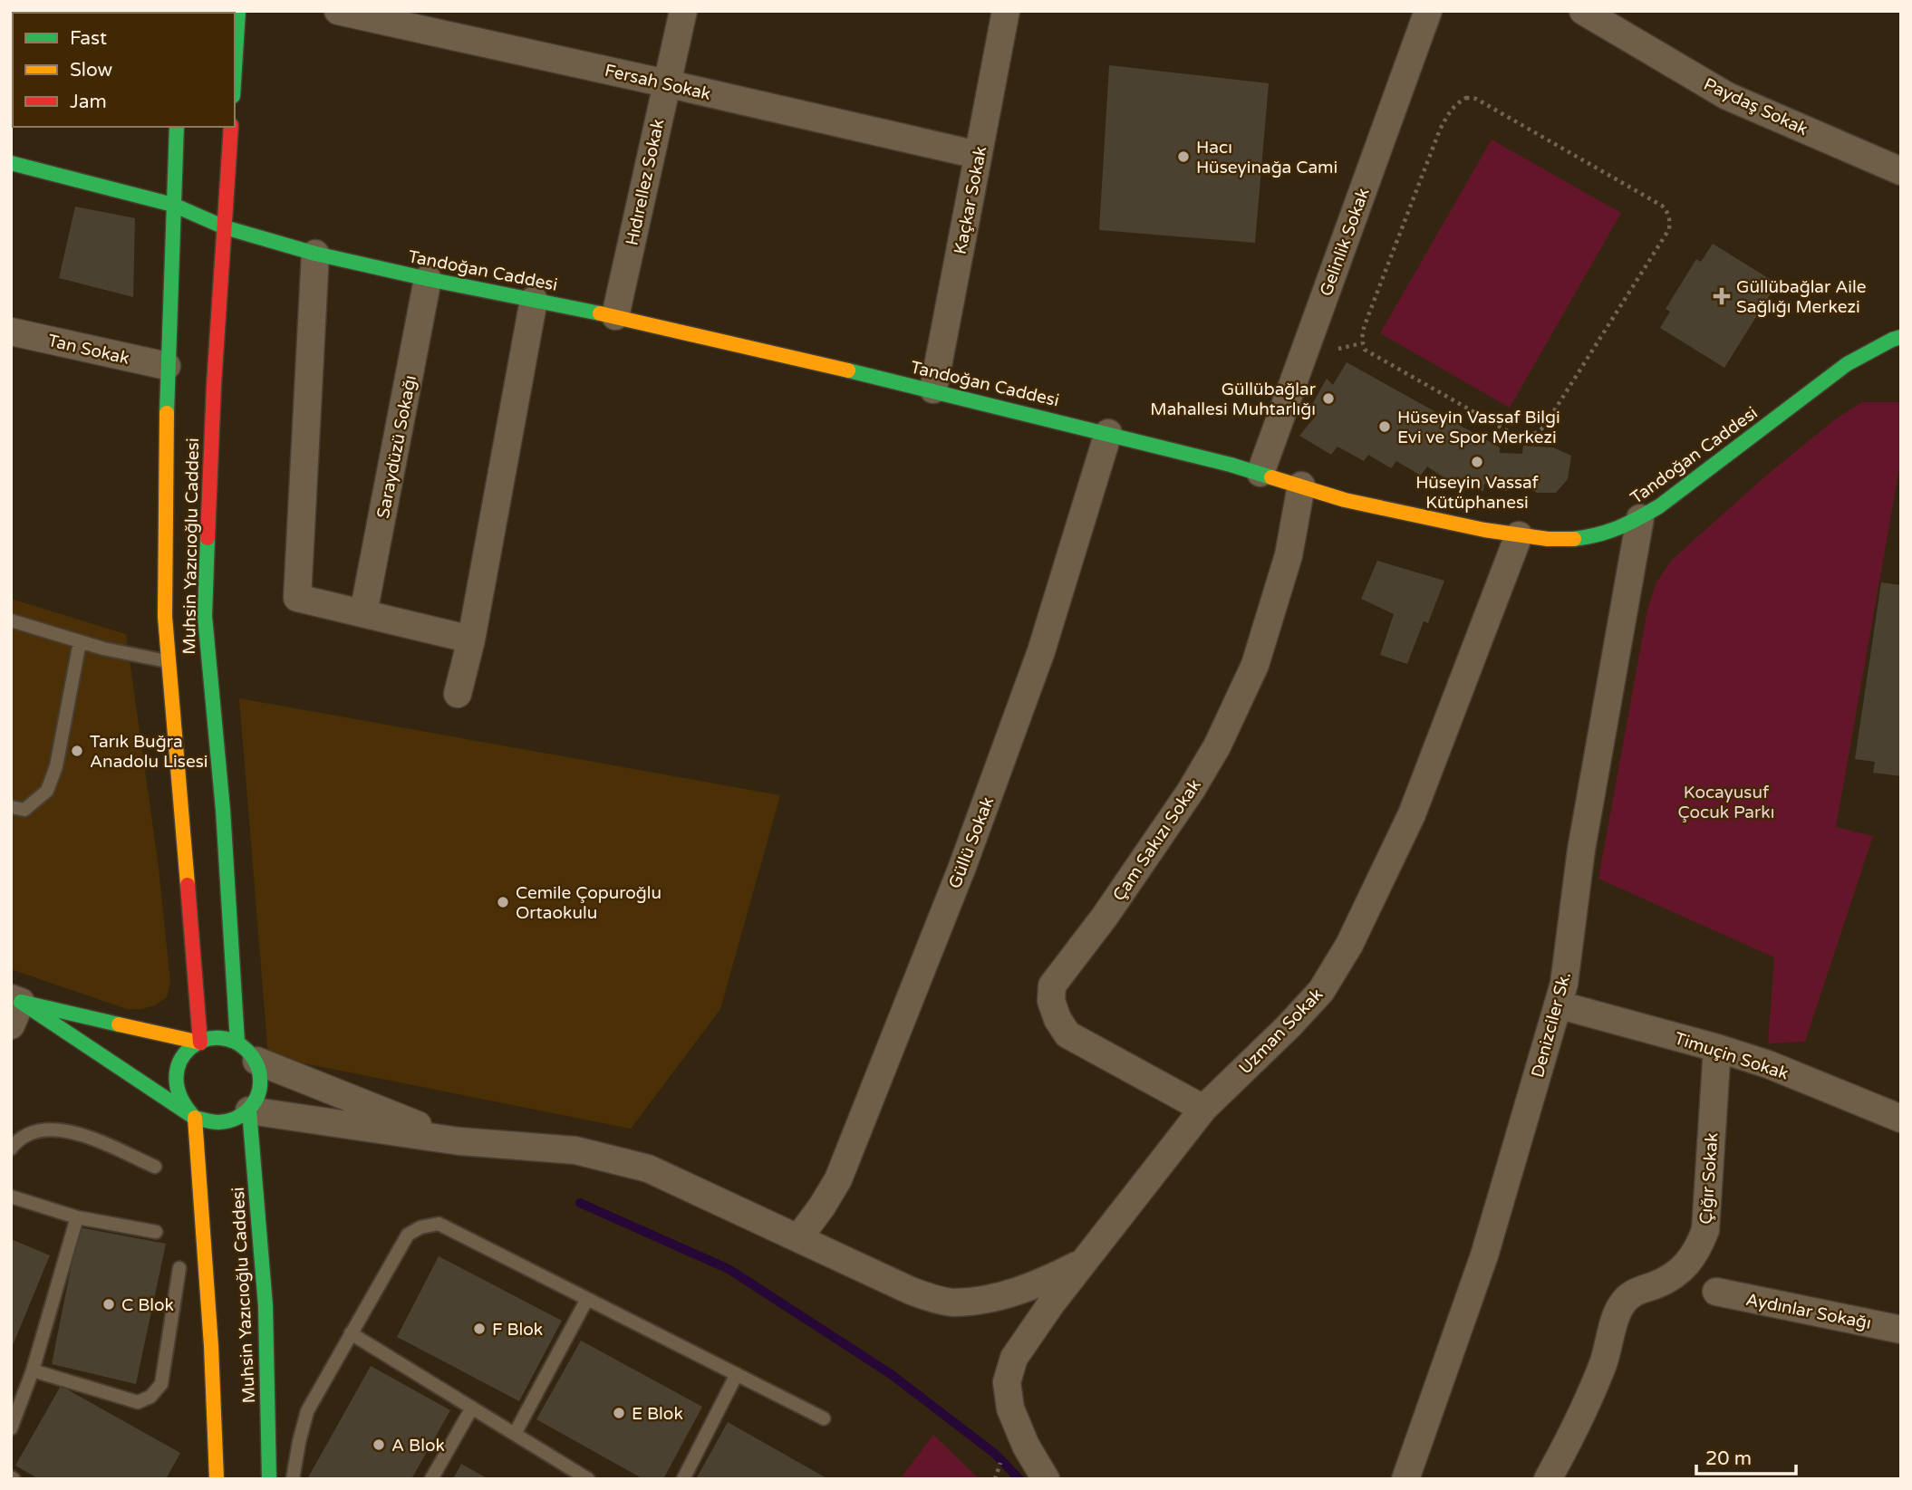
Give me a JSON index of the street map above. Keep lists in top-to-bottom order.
{
  "streets": {
    "street": [
      "Fersah Sokak",
      "Paydaş Sokak",
      "Hıdırellez Sokak",
      "Kaçkar Sokak",
      "Gelinlik Sokak",
      "Tandoğan Caddesi",
      "Tan Sokak",
      "Saraydüzü Sokağı",
      "Muhsin Yazıcıoğlu Caddesi",
      "Çam Sakızı Sokak",
      "Güllü Sokak",
      "Denizciler Sk.",
      "Uzman Sokak",
      "Timuçin Sokak",
      "Çığır Sokak",
      "Aydınlar Sokağı"
    ]
  },
  "crossings": [
    ["Fersah Sokak", "Hıdırellez Sokak"],
    ["Fersah Sokak", "Kaçkar Sokak"],
    ["Hıdırellez Sokak", "Tandoğan Caddesi"],
    ["Kaçkar Sokak", "Tandoğan Caddesi"],
    ["Gelinlik Sokak", "Tandoğan Caddesi"],
    ["Tandoğan Caddesi", "Saraydüzü Sokağı"],
    ["Tandoğan Caddesi", "Muhsin Yazıcıoğlu Caddesi"],
    ["Tandoğan Caddesi", "Çam Sakızı Sokak"],
    ["Tandoğan Caddesi", "Güllü Sokak"],
    ["Tandoğan Caddesi", "Denizciler Sk."],
    ["Tandoğan Caddesi", "Uzman Sokak"],
    ["Tan Sokak", "Muhsin Yazıcıoğlu Caddesi"],
    ["Çam Sakızı Sokak", "Uzman Sokak"],
    ["Denizciler Sk.", "Timuçin Sokak"],
    ["Timuçin Sokak", "Çığır Sokak"]
  ],
  "parks": ["Kocayusuf Çocuk Parkı"],
  "places": {
    "other": [
      "Hacı Hüseyinağa Cami",
      "Güllübağlar Mahallesi Muhtarlığı",
      "Hüseyin Vassaf Bilgi Evi ve Spor Merkezi",
      "Hüseyin Vassaf Kütüphanesi",
      "Tarık Buğra Anadolu Lisesi",
      "Cemile Çopuroğlu Ortaokulu",
      "C Blok",
      "F Blok",
      "E Blok",
      "A Blok"
    ],
    "health": ["Güllübağlar Aile Sağlığı Merkezi"]
  },
  "legend": ["Fast", "Slow", "Jam"],
  "scale_bar": "20 m"
}
